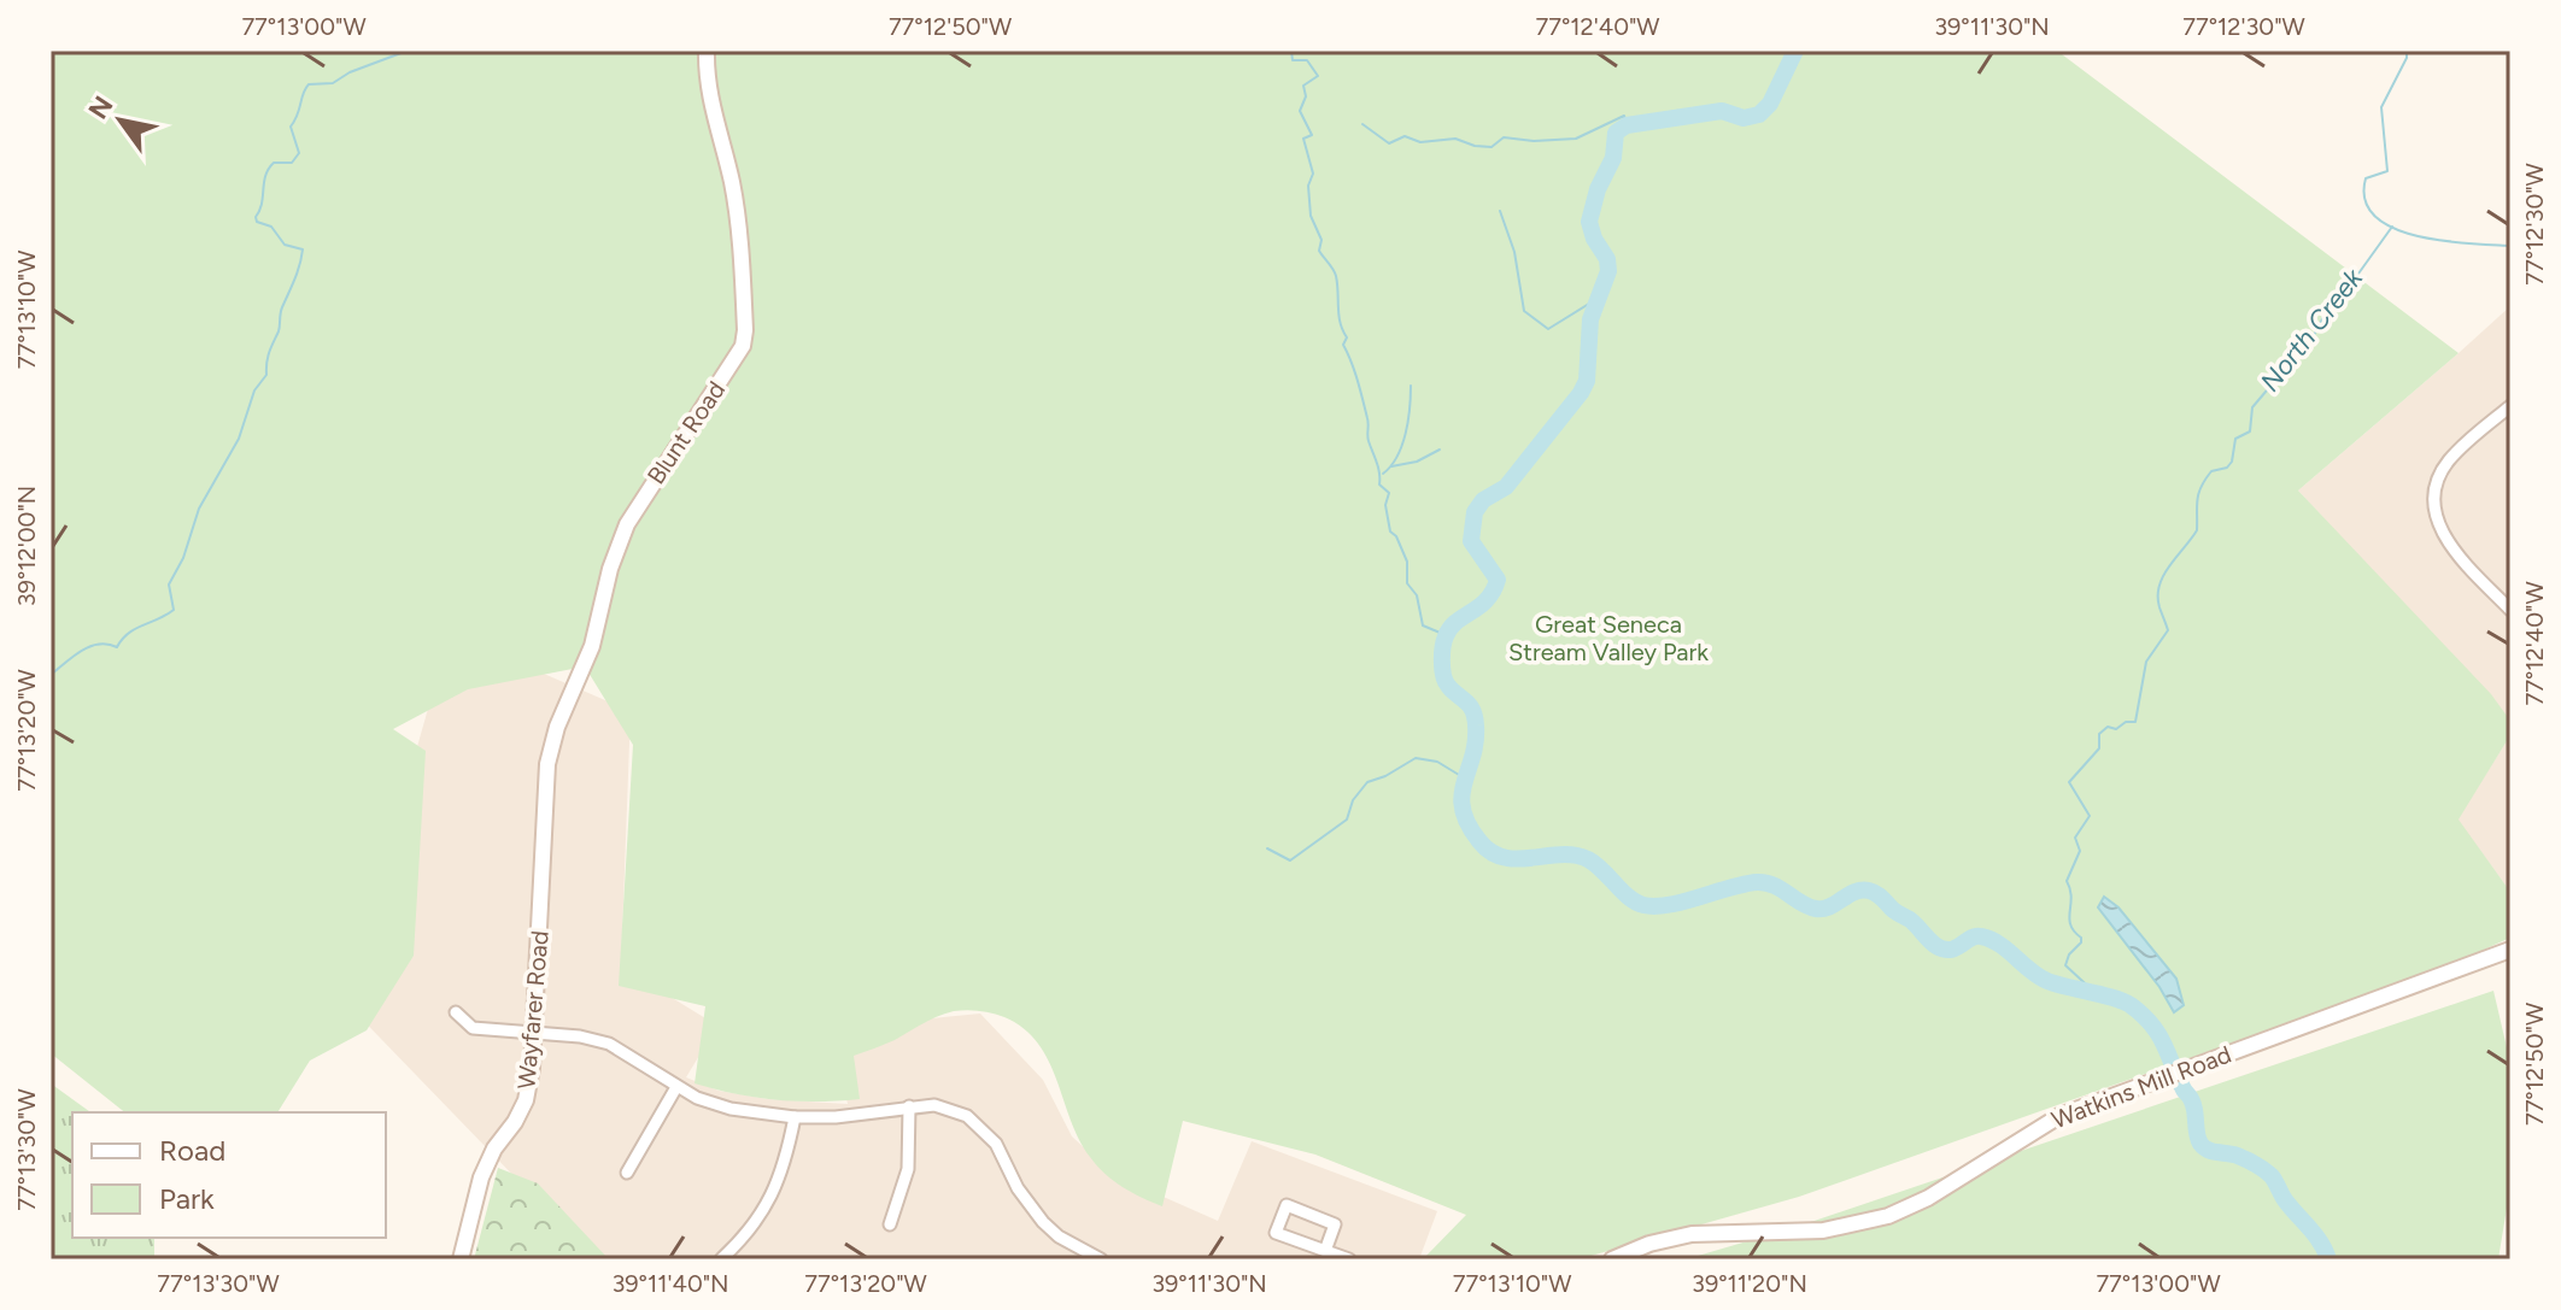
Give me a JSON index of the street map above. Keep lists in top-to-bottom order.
{
  "streets": {
    "street": ["Blunt Road", "Wayfarer Road", "Watkins Mill Road"]
  },
  "crossings": [
    ["Blunt Road", "Wayfarer Road"]
  ],
  "water": ["North Creek"],
  "parks": ["Great Seneca Stream Valley Park"],
  "legend": ["Road", "Park"],
  "north": "top left",
  "coordinates": [
    "77°13'00\"W",
    "77°12'50\"W",
    "77°12'40\"W",
    "39°11'30\"N",
    "77°12'30\"W",
    "77°13'10\"W",
    "39°12'00\"N",
    "77°13'20\"W",
    "77°13'30\"W",
    "39°11'40\"N",
    "39°11'20\"N"
  ]
}
